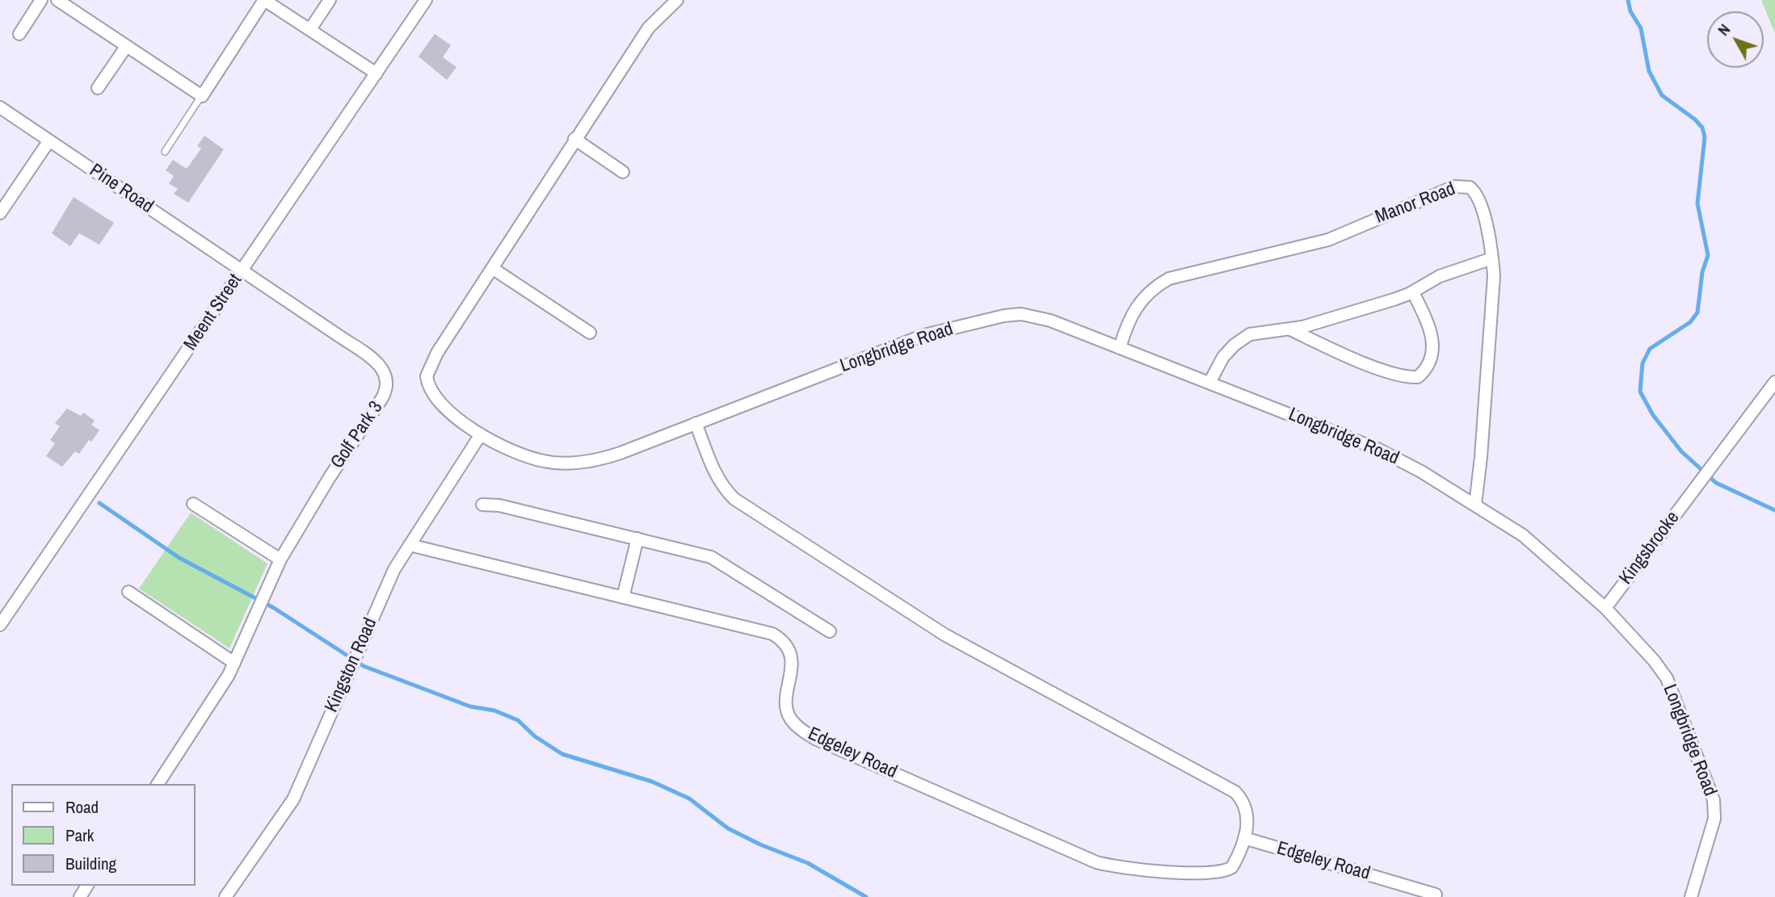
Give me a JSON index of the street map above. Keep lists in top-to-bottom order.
{
  "streets": {
    "street": [
      "Pine Road",
      "Manor Road",
      "Meent Street",
      "Longbridge Road",
      "Golf Park 3",
      "Kingsbrooke",
      "Kingston Road",
      "Edgeley Road"
    ]
  },
  "crossings": [
    ["Pine Road", "Meent Street"],
    ["Pine Road", "Golf Park 3"],
    ["Manor Road", "Longbridge Road"],
    ["Meent Street", "Golf Park 3"],
    ["Longbridge Road", "Kingsbrooke"],
    ["Longbridge Road", "Kingston Road"],
    ["Longbridge Road", "Edgeley Road"],
    ["Kingston Road", "Edgeley Road"]
  ],
  "legend": ["Road", "Park", "Building"],
  "north": "top left"
}
